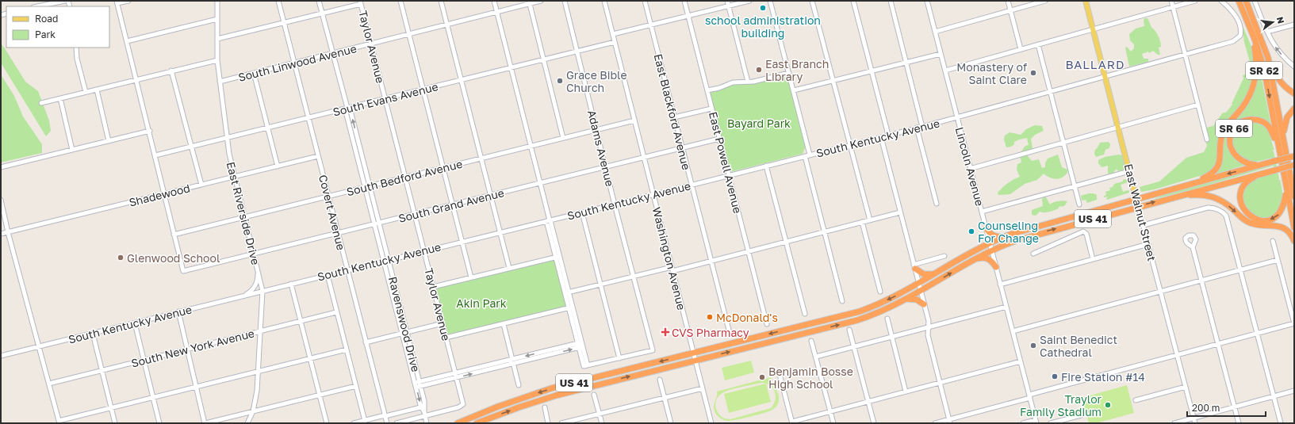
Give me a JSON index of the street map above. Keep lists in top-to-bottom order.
{
  "streets": {
    "highway": ["SR 62", "SR 66", "US 41"],
    "main road": ["East Walnut Street"],
    "street": [
      "Taylor Avenue",
      "South Linwood Avenue",
      "South Evans Avenue",
      "East Blackford Avenue",
      "South Kentucky Avenue",
      "Adams Avenue",
      "East Powell Avenue",
      "Lincoln Avenue",
      "South Bedford Avenue",
      "Shadewood",
      "South Grand Avenue",
      "Covert Avenue",
      "East Riverside Drive",
      "Washington Avenue",
      "Ravenswood Drive",
      "South New York Avenue"
    ]
  },
  "crossings": [
    ["Taylor Avenue", "South Linwood Avenue"],
    ["Taylor Avenue", "South Evans Avenue"],
    ["Taylor Avenue", "South Kentucky Avenue"],
    ["Taylor Avenue", "South Bedford Avenue"],
    ["Taylor Avenue", "South Grand Avenue"],
    ["Taylor Avenue", "Ravenswood Drive"],
    ["South Linwood Avenue", "Covert Avenue"],
    ["South Linwood Avenue", "East Riverside Drive"],
    ["South Linwood Avenue", "Ravenswood Drive"],
    ["SR 62", "SR 66"],
    ["SR 62", "US 41"],
    ["South Evans Avenue", "Adams Avenue"],
    ["South Evans Avenue", "Covert Avenue"],
    ["South Evans Avenue", "East Riverside Drive"],
    ["South Evans Avenue", "Washington Avenue"],
    ["South Evans Avenue", "Ravenswood Drive"],
    ["East Blackford Avenue", "South Kentucky Avenue"],
    ["East Blackford Avenue", "South Grand Avenue"],
    ["SR 66", "US 41"],
    ["South Kentucky Avenue", "Adams Avenue"],
    ["South Kentucky Avenue", "East Powell Avenue"],
    ["South Kentucky Avenue", "Lincoln Avenue"],
    ["South Kentucky Avenue", "Covert Avenue"],
    ["South Kentucky Avenue", "East Walnut Street"],
    ["South Kentucky Avenue", "East Riverside Drive"],
    ["South Kentucky Avenue", "Washington Avenue"],
    ["South Kentucky Avenue", "Ravenswood Drive"],
    ["Adams Avenue", "South Bedford Avenue"],
    ["Adams Avenue", "South Grand Avenue"],
    ["East Powell Avenue", "South Grand Avenue"],
    ["Lincoln Avenue", "US 41"],
    ["South Bedford Avenue", "South Grand Avenue"],
    ["South Bedford Avenue", "Covert Avenue"],
    ["South Bedford Avenue", "East Riverside Drive"],
    ["South Bedford Avenue", "Washington Avenue"],
    ["South Bedford Avenue", "Ravenswood Drive"],
    ["Shadewood", "Covert Avenue"],
    ["Shadewood", "East Riverside Drive"],
    ["South Grand Avenue", "Covert Avenue"],
    ["South Grand Avenue", "East Riverside Drive"],
    ["South Grand Avenue", "Washington Avenue"],
    ["South Grand Avenue", "Ravenswood Drive"],
    ["East Walnut Street", "US 41"],
    ["East Riverside Drive", "South New York Avenue"],
    ["US 41", "Washington Avenue"]
  ],
  "districts": ["BALLARD"],
  "parks": ["Bayard Park", "Akin Park"],
  "places": {
    "other": [
      "school administration building",
      "East Branch Library",
      "Monastery of Saint Clare",
      "Grace Bible Church",
      "Counseling For Change",
      "Glenwood School",
      "McDonald's",
      "Saint Benedict Cathedral",
      "Fire Station #14",
      "Benjamin Bosse High School",
      "Traylor Family Stadium"
    ],
    "health": ["CVS Pharmacy"]
  },
  "legend": ["Road", "Park"],
  "scale_bar": "200 m",
  "north": "right"
}
